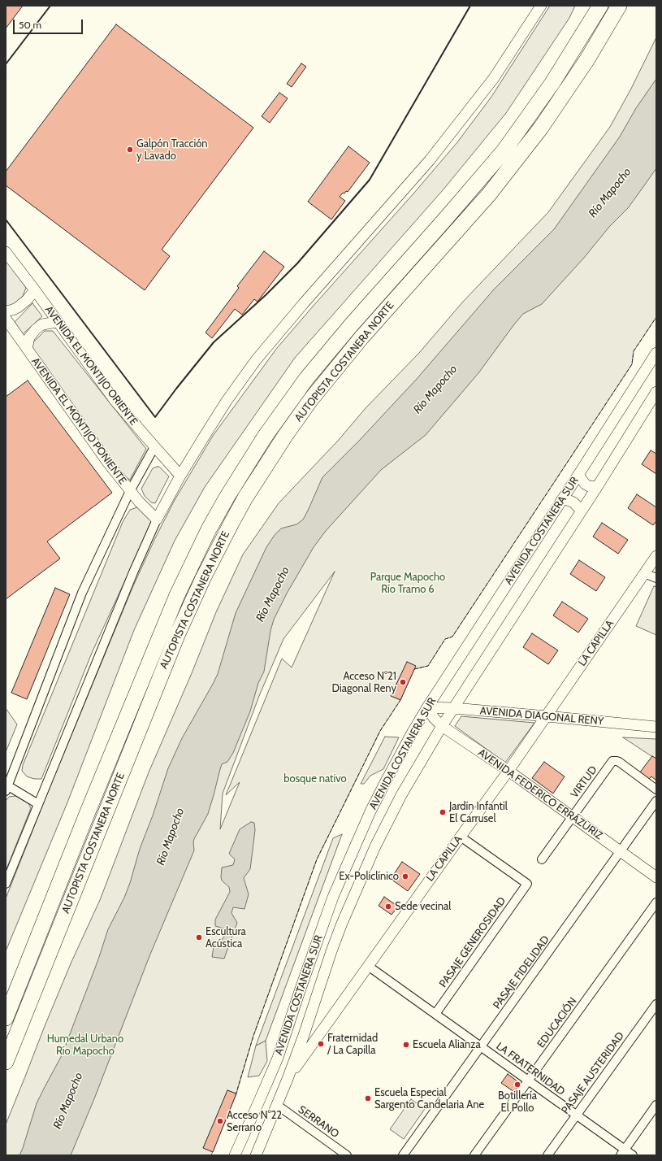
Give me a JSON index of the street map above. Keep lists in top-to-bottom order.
{
  "streets": {
    "highway": ["AUTOPISTA COSTANERA NORTE"],
    "street": [
      "AVENIDA EL MONTIJO ORIENTE",
      "AVENIDA EL MONTIJO PONIENTE",
      "AVENIDA COSTANERA SUR",
      "LA CAPILLA",
      "AVENIDA DIAGONAL RENY",
      "VIRTUD",
      "AVENIDA FEDERICO ERRÁZURIZ",
      "PASAJE GENEROSIDAD",
      "PASAJE FIDELIDAD",
      "EDUCACIÓN",
      "LA FRATERNIDAD",
      "PASAJE AUSTERIDAD",
      "SERRANO"
    ]
  },
  "crossings": [
    ["AVENIDA COSTANERA SUR", "LA CAPILLA"],
    ["AVENIDA COSTANERA SUR", "AVENIDA DIAGONAL RENY"],
    ["AVENIDA COSTANERA SUR", "AVENIDA FEDERICO ERRÁZURIZ"],
    ["AVENIDA COSTANERA SUR", "SERRANO"],
    ["LA CAPILLA", "AVENIDA DIAGONAL RENY"],
    ["LA CAPILLA", "AVENIDA FEDERICO ERRÁZURIZ"],
    ["LA CAPILLA", "PASAJE GENEROSIDAD"],
    ["LA CAPILLA", "LA FRATERNIDAD"],
    ["AVENIDA DIAGONAL RENY", "AVENIDA FEDERICO ERRÁZURIZ"],
    ["VIRTUD", "AVENIDA FEDERICO ERRÁZURIZ"],
    ["AVENIDA FEDERICO ERRÁZURIZ", "PASAJE FIDELIDAD"],
    ["PASAJE GENEROSIDAD", "LA FRATERNIDAD"],
    ["PASAJE FIDELIDAD", "LA FRATERNIDAD"],
    ["EDUCACIÓN", "LA FRATERNIDAD"],
    ["LA FRATERNIDAD", "PASAJE AUSTERIDAD"]
  ],
  "water": ["Río Mapocho"],
  "parks": ["Parque Mapocho Río Tramo 6", "bosque nativo", "Humedal Urbano Río Mapocho"],
  "places": [
    "Galpón Tracción y Lavado",
    "Acceso N°21 Diagonal Reny",
    "Jardín Infantil El Carrusel",
    "Ex-Policlínico",
    "Sede vecinal",
    "Escultura Acústica",
    "Fraternidad / La Capilla",
    "Escuela Alianza",
    "Botillería El Pollo",
    "Escuela Especial Sargento Candelaria Ane",
    "Acceso N°22 Serrano"
  ],
  "scale_bar": "50 m"
}
